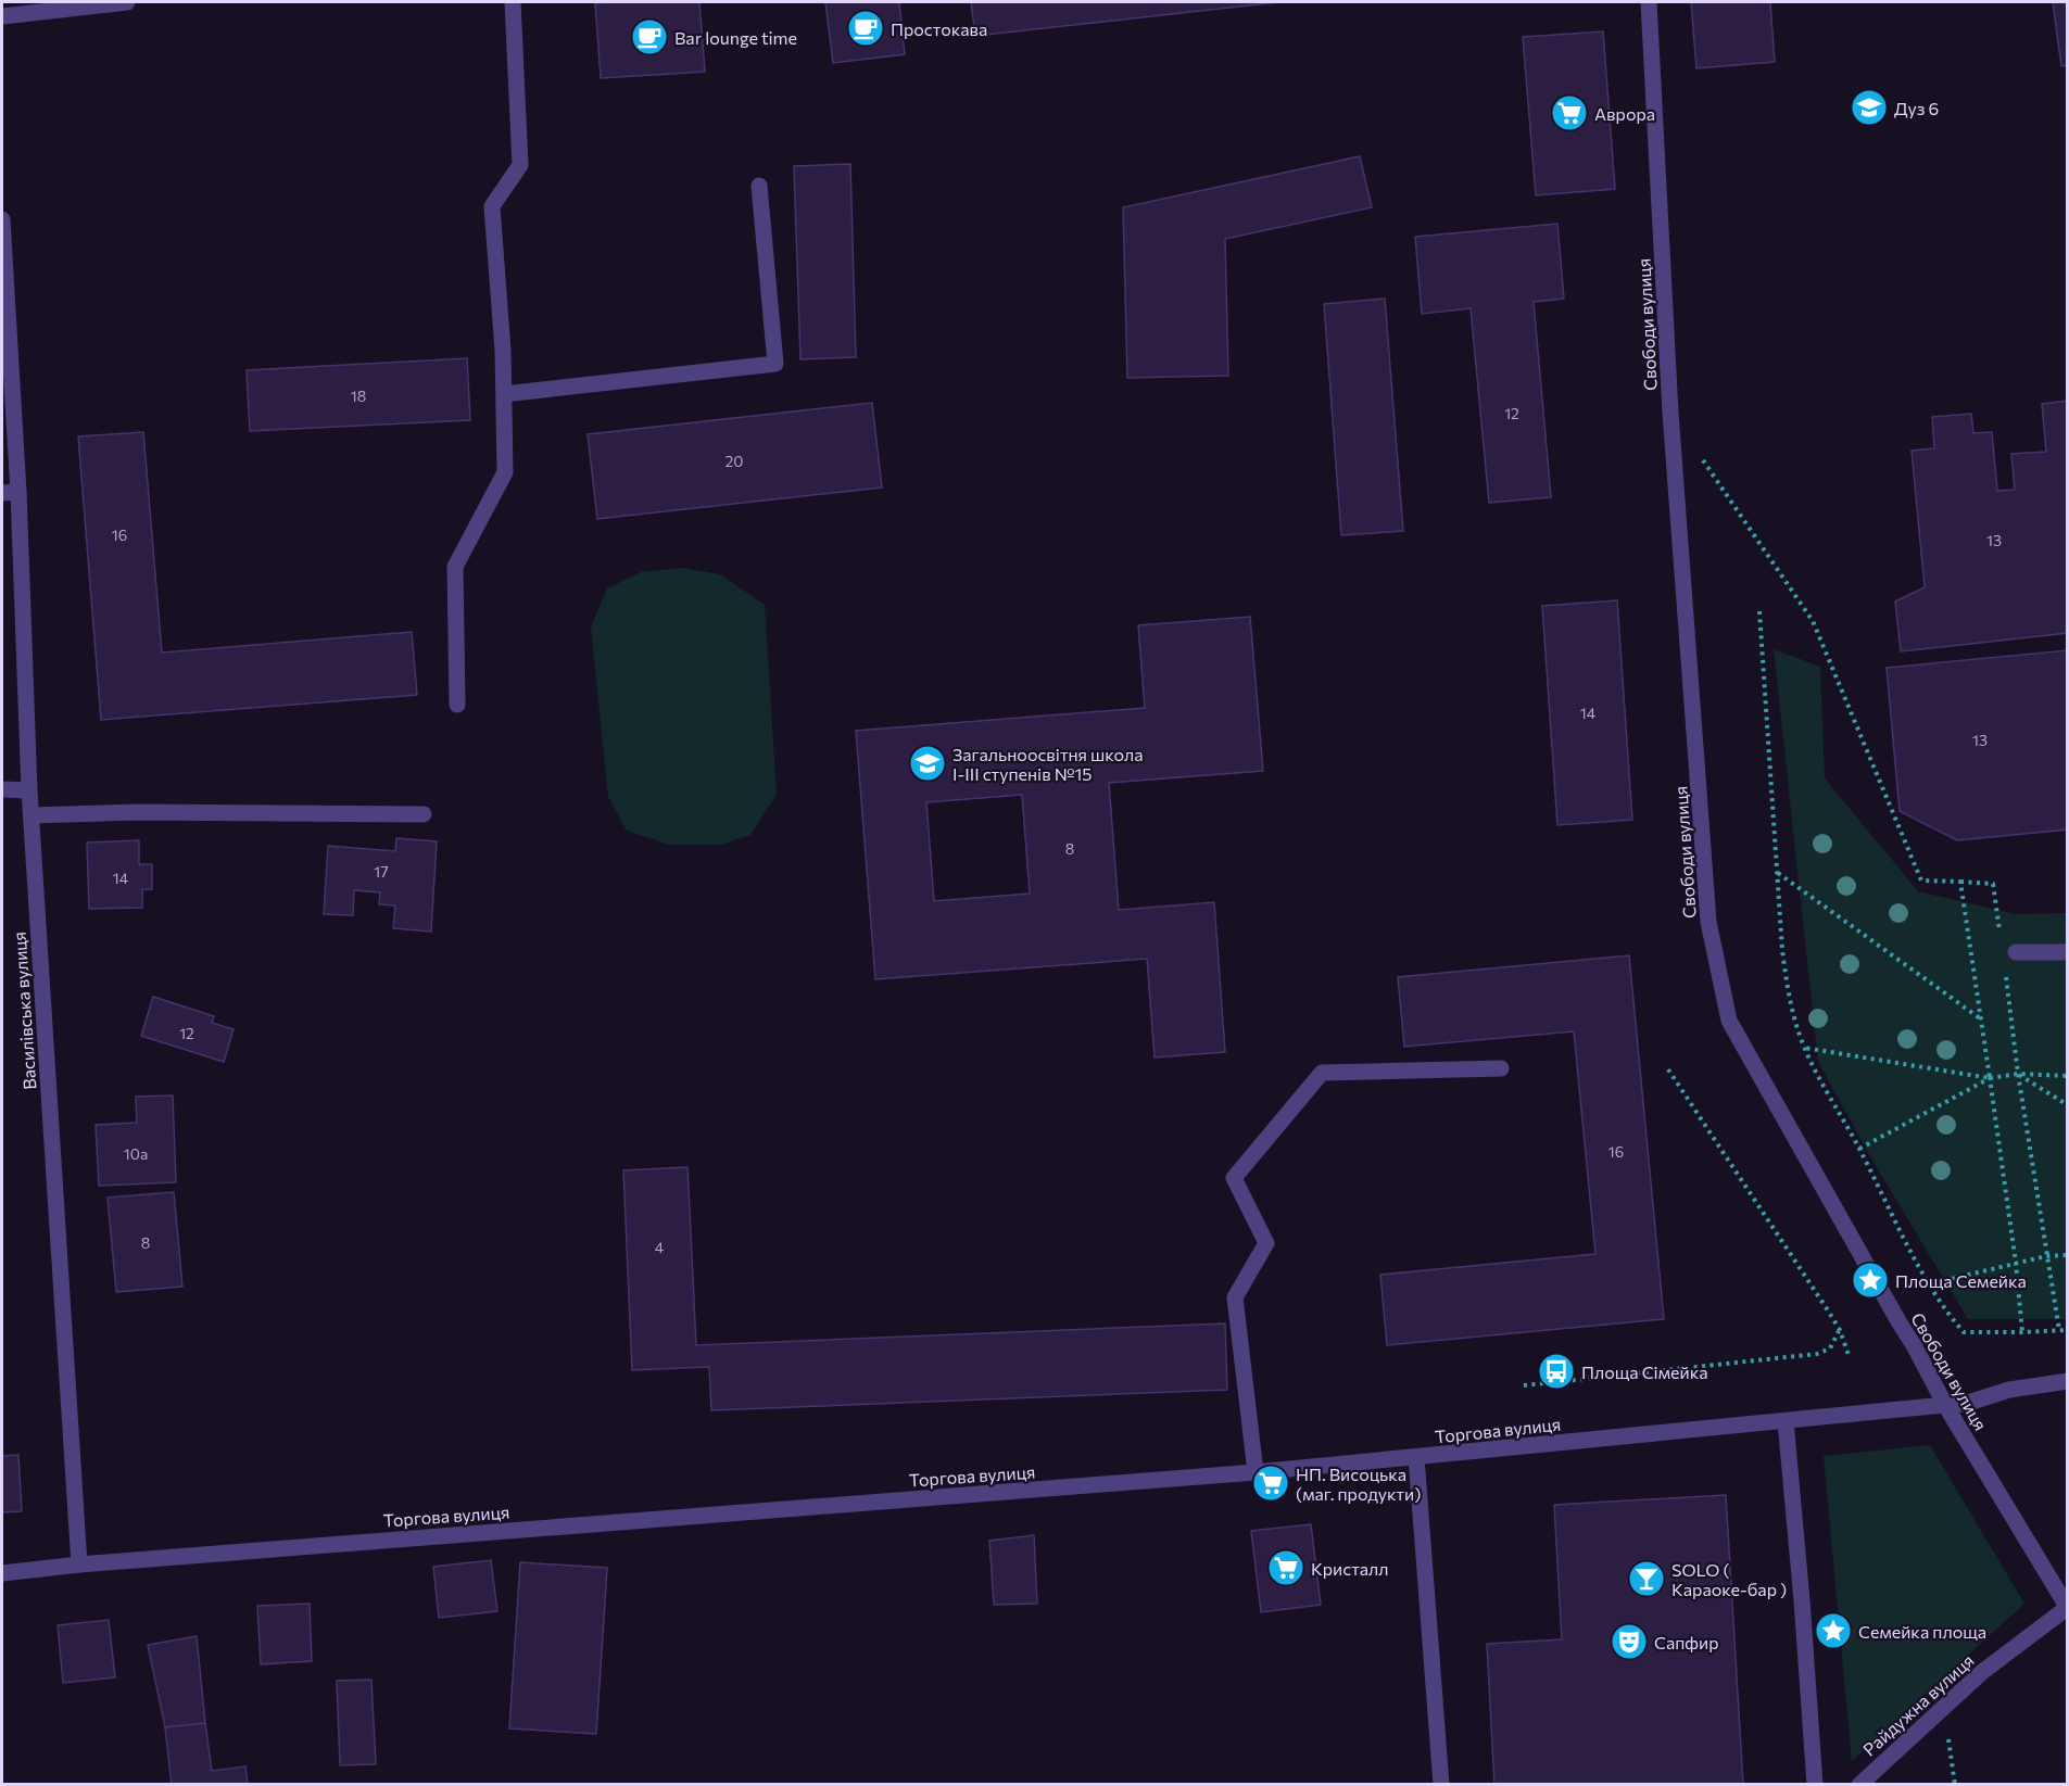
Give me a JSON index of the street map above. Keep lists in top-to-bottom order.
{
  "streets": {
    "street": [
      "Свободи вулиця",
      "Василівська вулиця",
      "Торгова вулиця",
      "Райдужна вулиця"
    ]
  },
  "crossings": [
    ["Свободи вулиця", "Торгова вулиця"],
    ["Свободи вулиця", "Райдужна вулиця"],
    ["Василівська вулиця", "Торгова вулиця"]
  ],
  "places": {
    "cafe": ["Простокава", "Bar lounge time"],
    "school or university": ["Дуз 6", "Загальноосвітня школа І-ІІІ ступенів №15"],
    "supermarket": ["Аврора", "НП. Висоцька (маг. продукти)", "Кристалл"],
    "place": ["Площа Семейка", "Семейка площа"],
    "bus stop": ["Площа Сімейка"],
    "bar": ["SOLO ( Караоке-бар )"],
    "theatre": ["Сапфир"]
  },
  "house_numbers": [
    "18",
    "12",
    "20",
    "16",
    "13",
    "14",
    "13",
    "8",
    "17",
    "14",
    "12",
    "16",
    "10а",
    "8",
    "4"
  ]
}
